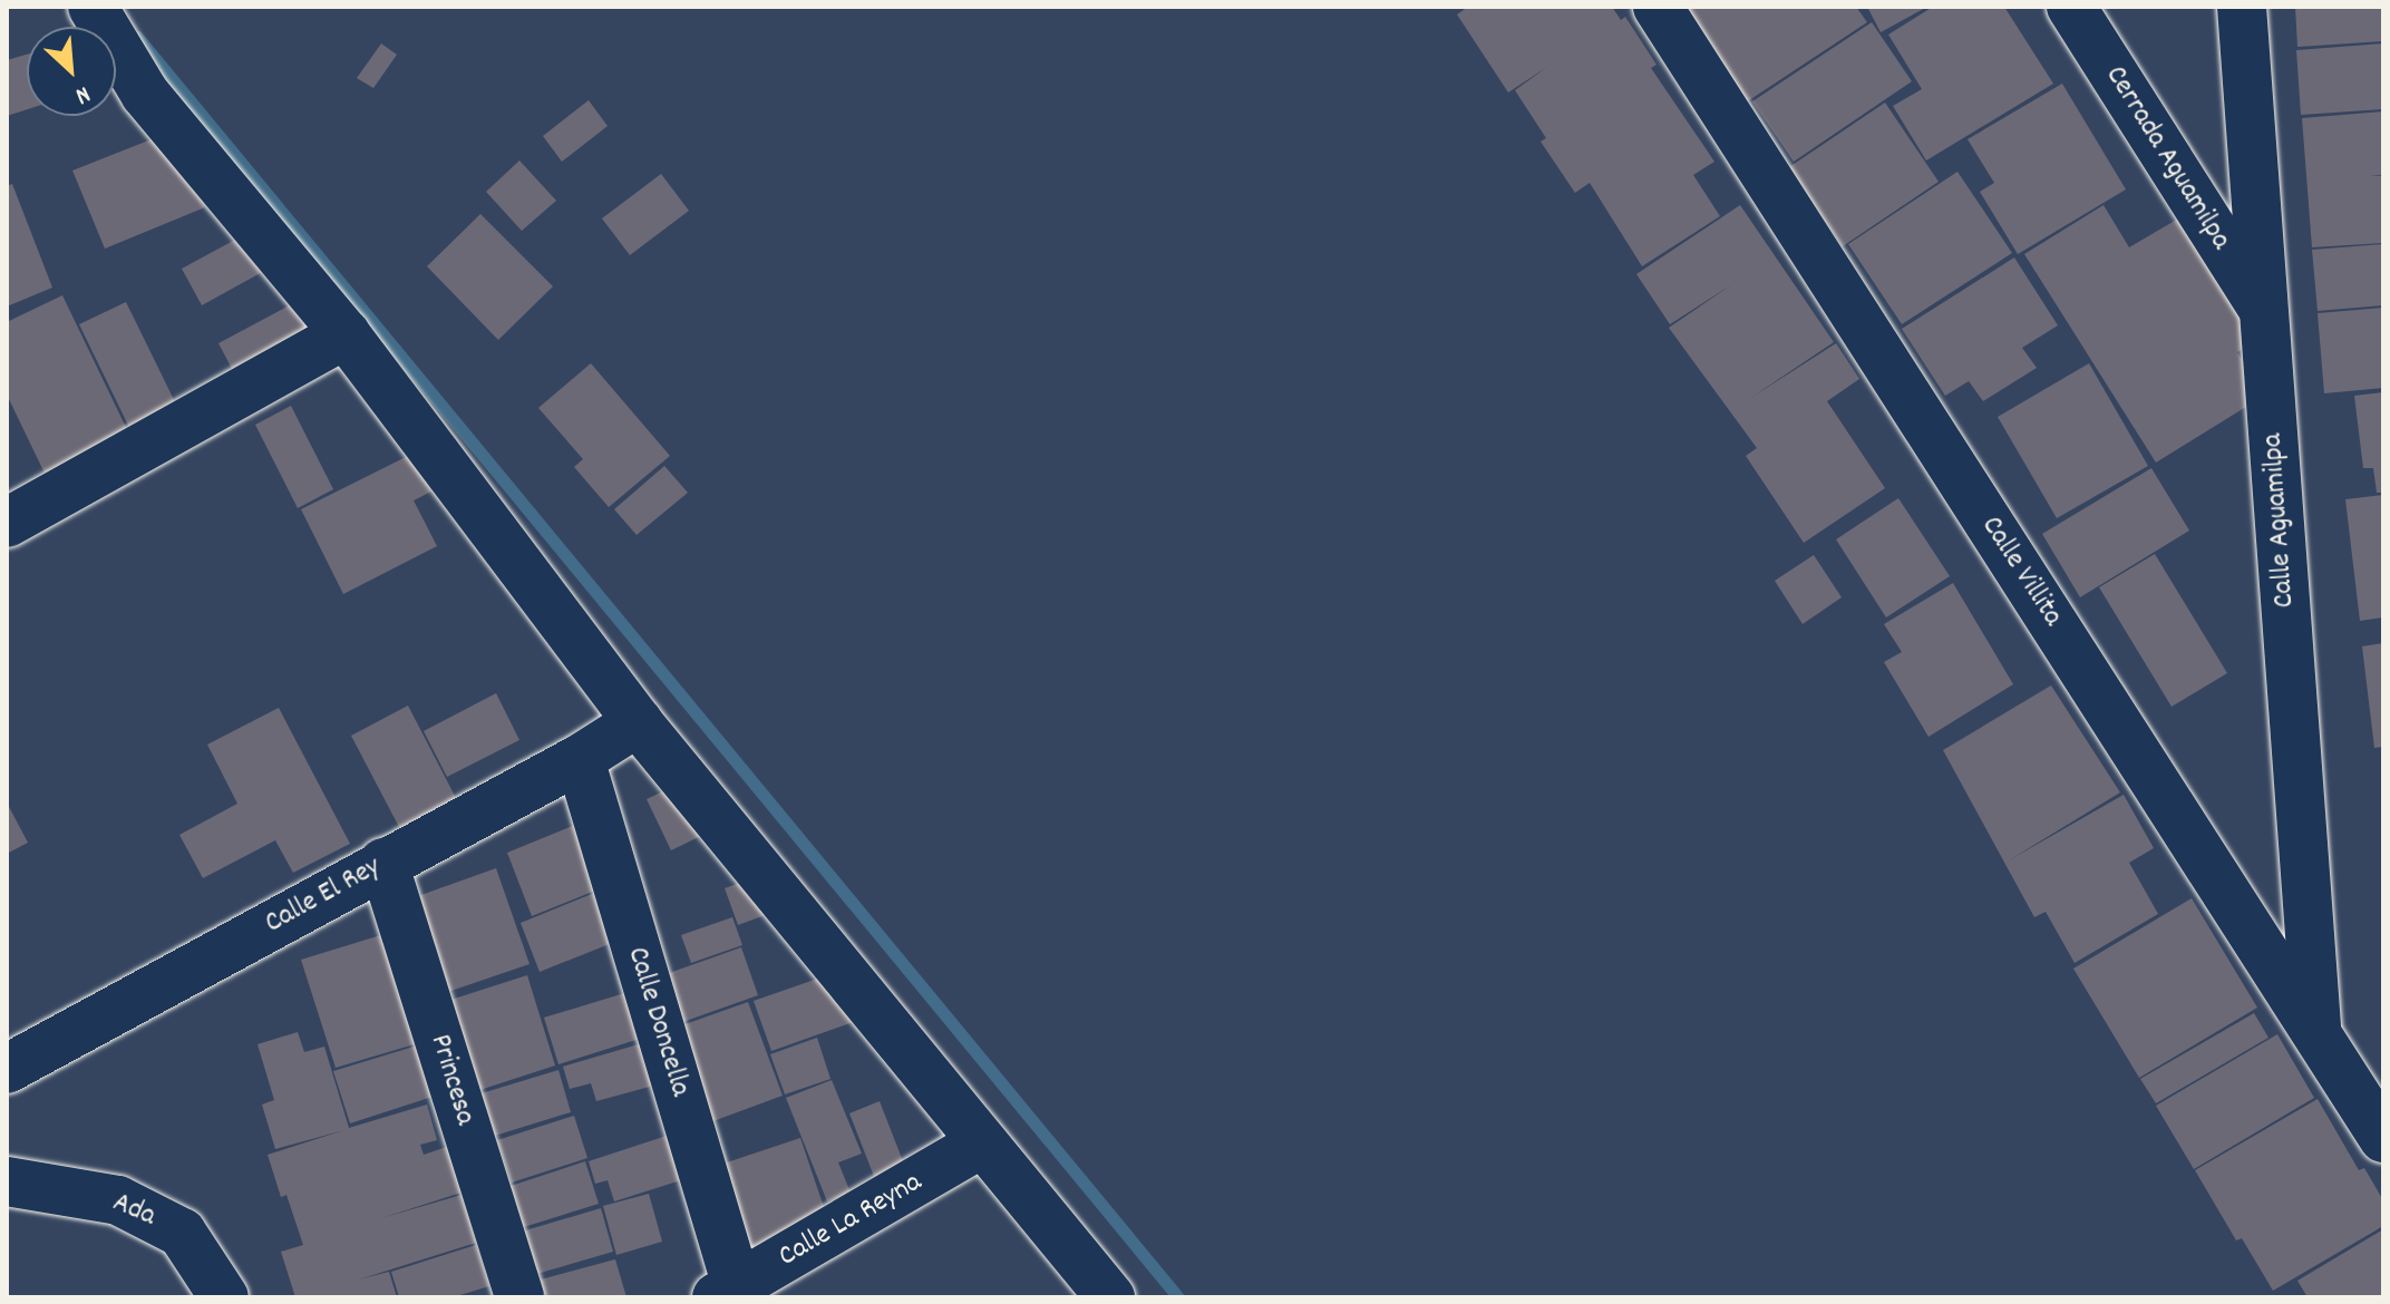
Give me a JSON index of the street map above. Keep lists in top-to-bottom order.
{
  "streets": {
    "street": [
      "Cerrada Aguamilpa",
      "Calle Aguamilpa",
      "Calle Villita",
      "Calle El Rey",
      "Calle Doncella",
      "Princesa",
      "Ada",
      "Calle La Reyna"
    ]
  },
  "crossings": [
    ["Cerrada Aguamilpa", "Calle Aguamilpa"],
    ["Calle Aguamilpa", "Calle Villita"],
    ["Calle El Rey", "Calle Doncella"],
    ["Calle El Rey", "Princesa"],
    ["Calle Doncella", "Calle La Reyna"]
  ],
  "north": "bottom right"
}
